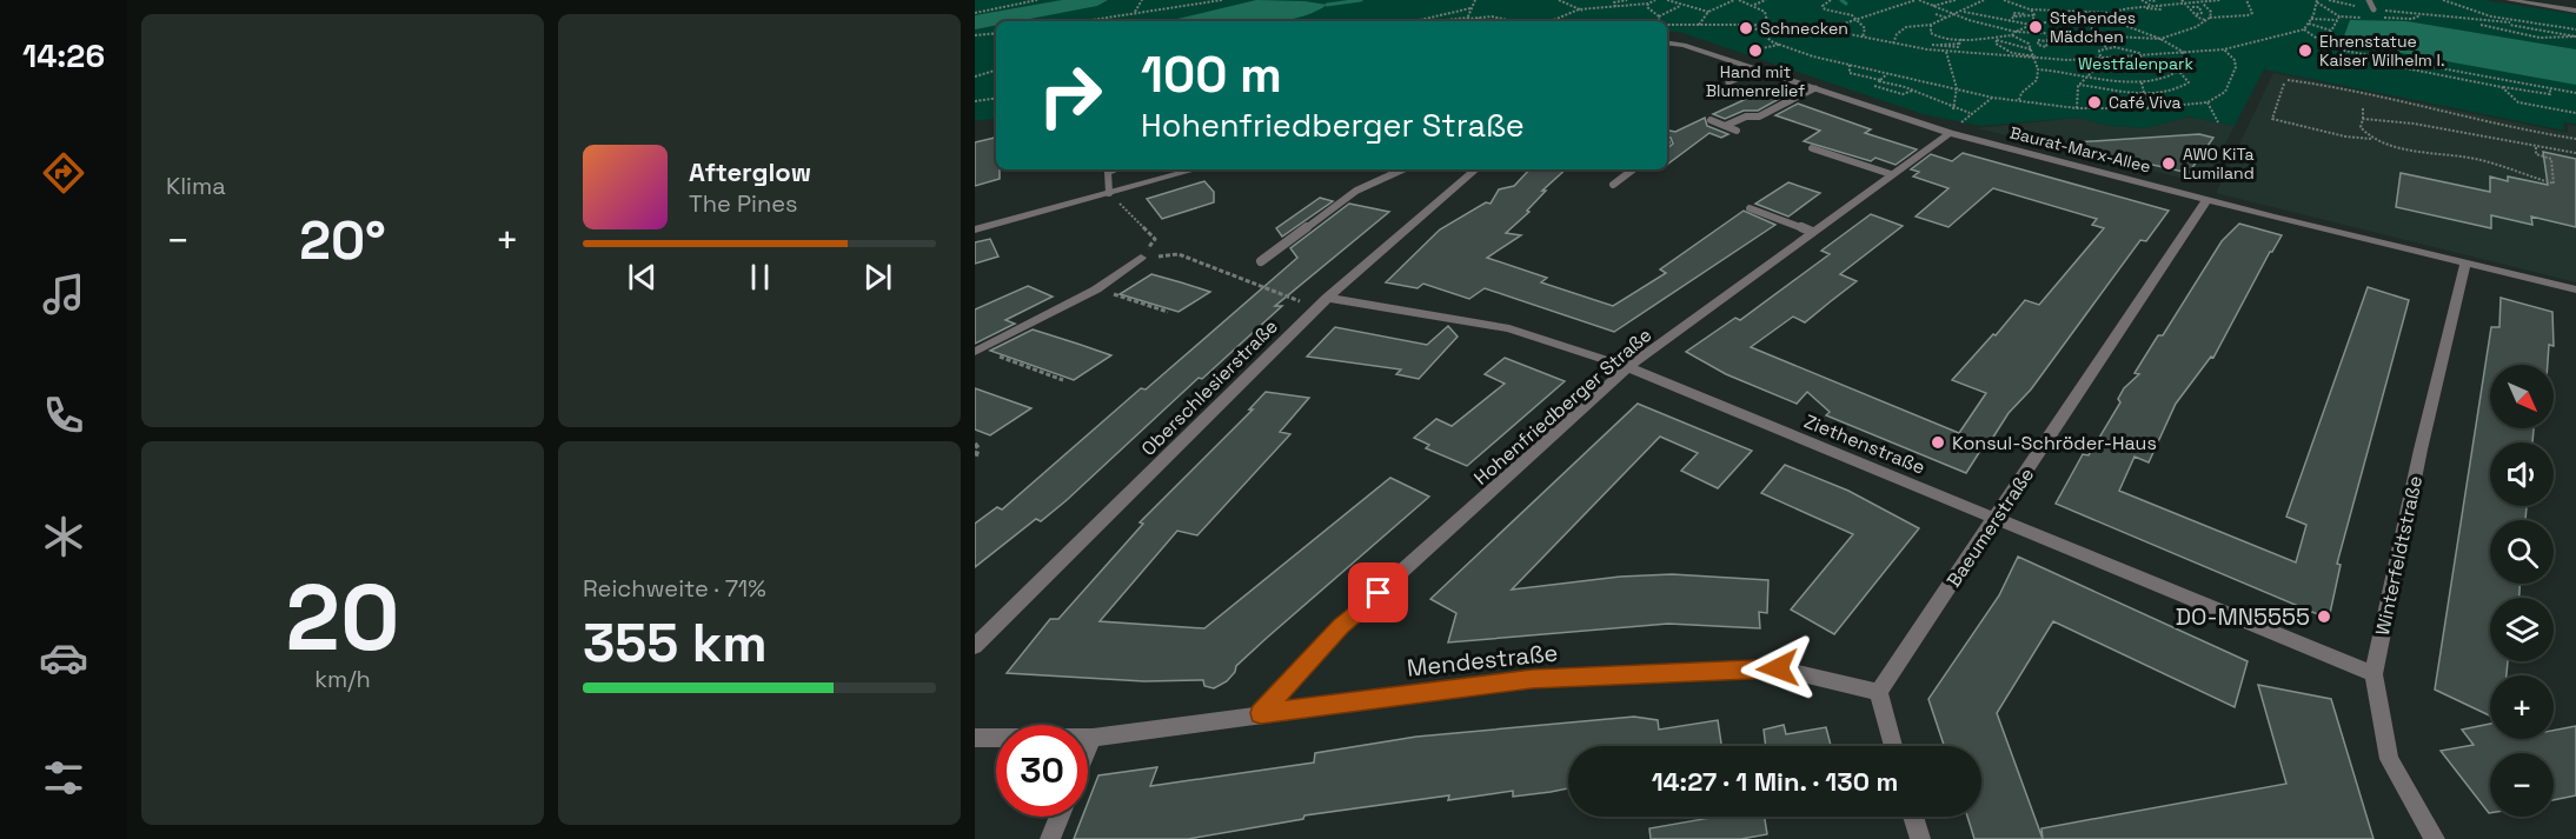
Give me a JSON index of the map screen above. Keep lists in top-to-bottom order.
{
  "streets": {
    "street": [
      "Baurat-Marx-Allee",
      "Oberschlesierstraße",
      "Hohenfriedberger Straße",
      "Ziethenstraße",
      "Baeumerstraße",
      "Winterfeldtstraße",
      "Mendestraße"
    ]
  },
  "crossings": [
    ["Baurat-Marx-Allee", "Hohenfriedberger Straße"],
    ["Baurat-Marx-Allee", "Baeumerstraße"],
    ["Baurat-Marx-Allee", "Winterfeldtstraße"],
    ["Oberschlesierstraße", "Ziethenstraße"],
    ["Hohenfriedberger Straße", "Ziethenstraße"],
    ["Hohenfriedberger Straße", "Mendestraße"],
    ["Ziethenstraße", "Baeumerstraße"],
    ["Ziethenstraße", "Winterfeldtstraße"],
    ["Baeumerstraße", "Mendestraße"]
  ],
  "parks": ["Westfalenpark"],
  "places": [
    "Stehendes Mädchen",
    "Schnecken",
    "Hand mit Blumenrelief",
    "Ehrenstatue Kaiser Wilhelm I.",
    "Café Viva",
    "AWO KiTa Lumiland",
    "Konsul-Schröder-Haus",
    "DO-MN5555"
  ],
  "north": "bottom right",
  "page": {
    "tabs": "14:26",
    "tile": [
      "Klima",
      ["20", "km/h"],
      ["Reichweite · 71%", "355 km"]
    ],
    "turn": ["100 m", "Hohenfriedberger Straße"],
    "song": ["Afterglow", "The Pines"],
    "heat": ["−", "20°", "+"],
    "map_buttons": ["+", "−"],
    "limit": "30",
    "trip": "14:27 · 1 Min. · 130 m"
  }
}
